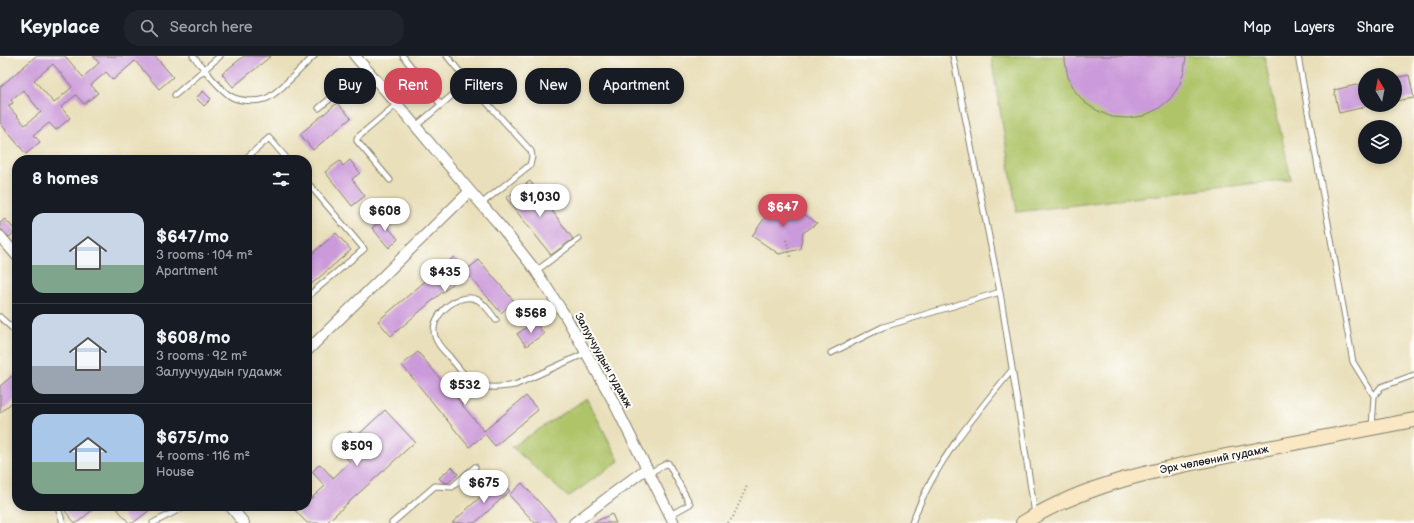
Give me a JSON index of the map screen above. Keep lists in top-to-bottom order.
{
  "streets": {
    "main road": ["Эрх чөлөөний гудамж"],
    "street": ["Залуучуудын гудамж"]
  },
  "north": "top",
  "page": {
    "header": "Keyplace",
    "search": "Search here",
    "nav": ["Map", "Layers", "Share"],
    "chip": [
      "Buy",
      "Rent",
      "Filters",
      "New",
      "Apartment"
    ],
    "heading": "8 homes",
    "price": [
      "$1,030",
      "$647",
      "$608",
      "$435",
      "$568",
      "$532",
      "$509",
      "$675"
    ],
    "list": [
      {
        "name": "$647/mo",
        "note": "3 rooms · 104 m² · Apartment"
      },
      {
        "name": "$608/mo",
        "note": "3 rooms · 92 m² · Залуучуудын гудамж"
      },
      {
        "name": "$675/mo",
        "note": "4 rooms · 116 m² · House"
      }
    ]
  }
}
